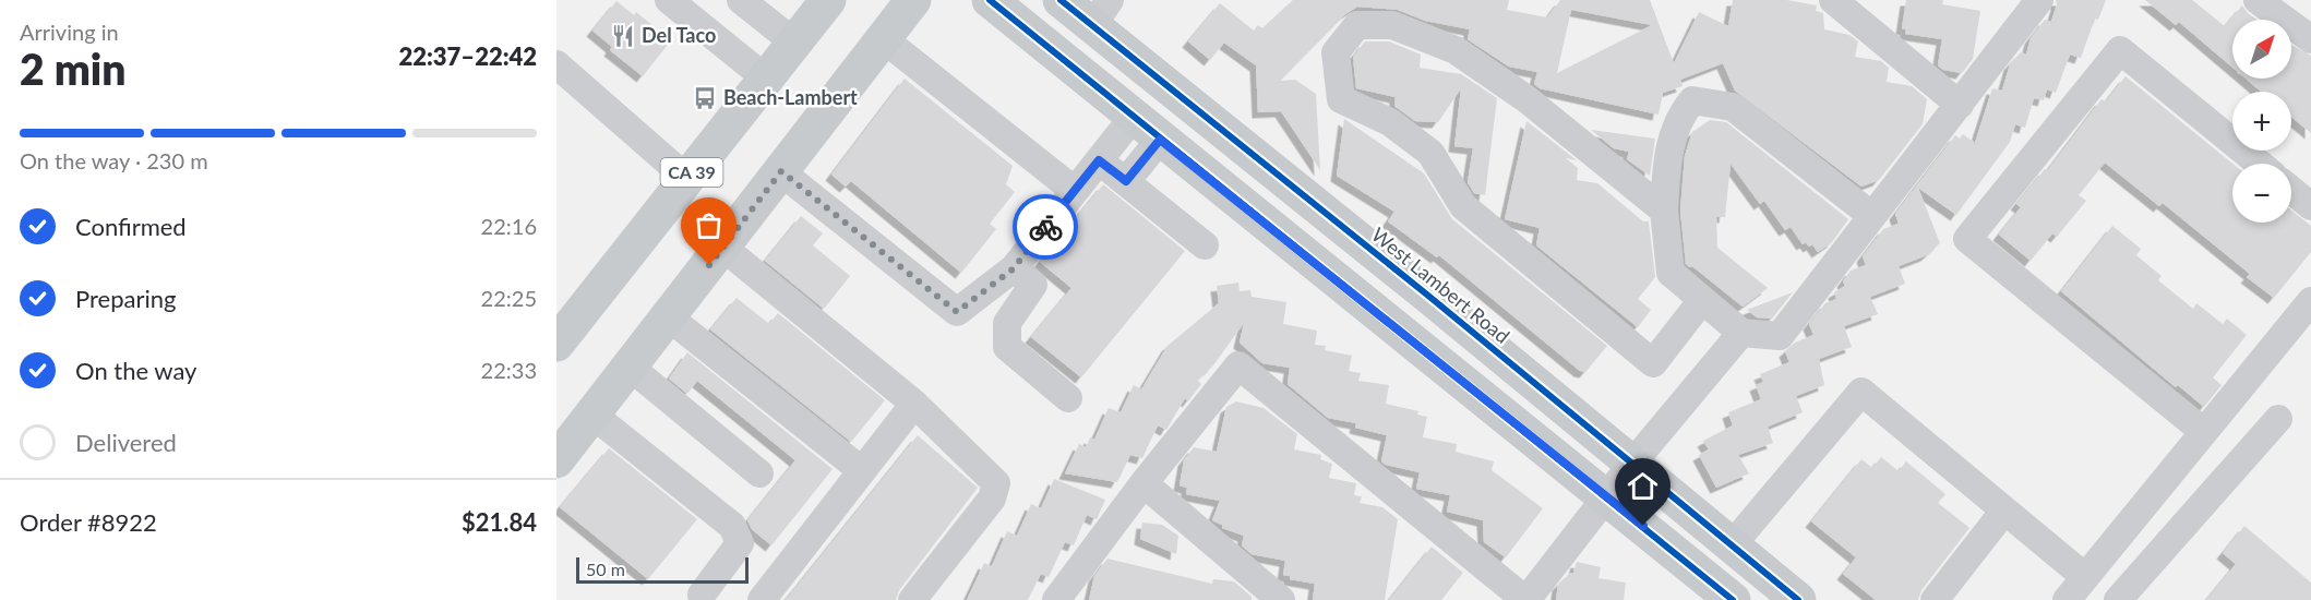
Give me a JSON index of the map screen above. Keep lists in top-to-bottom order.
{
  "streets": {
    "main road": ["CA 39", "West Lambert Road"]
  },
  "places": {
    "restaurant": ["Del Taco"],
    "bus stop": ["Beach-Lambert"]
  },
  "scale_bar": "50 m",
  "north": "top right",
  "page": {
    "heading": ["2 min", "Arriving in", "22:37–22:42"],
    "panel": ["Order #8922", "$21.84"],
    "map_buttons": ["+", "−"],
    "bar": "On the way · 230 m",
    "list": [
      ["Confirmed", "22:16"],
      ["Preparing", "22:25"],
      ["On the way", "22:33"],
      "Delivered"
    ],
    "scale": "50 m"
  }
}
